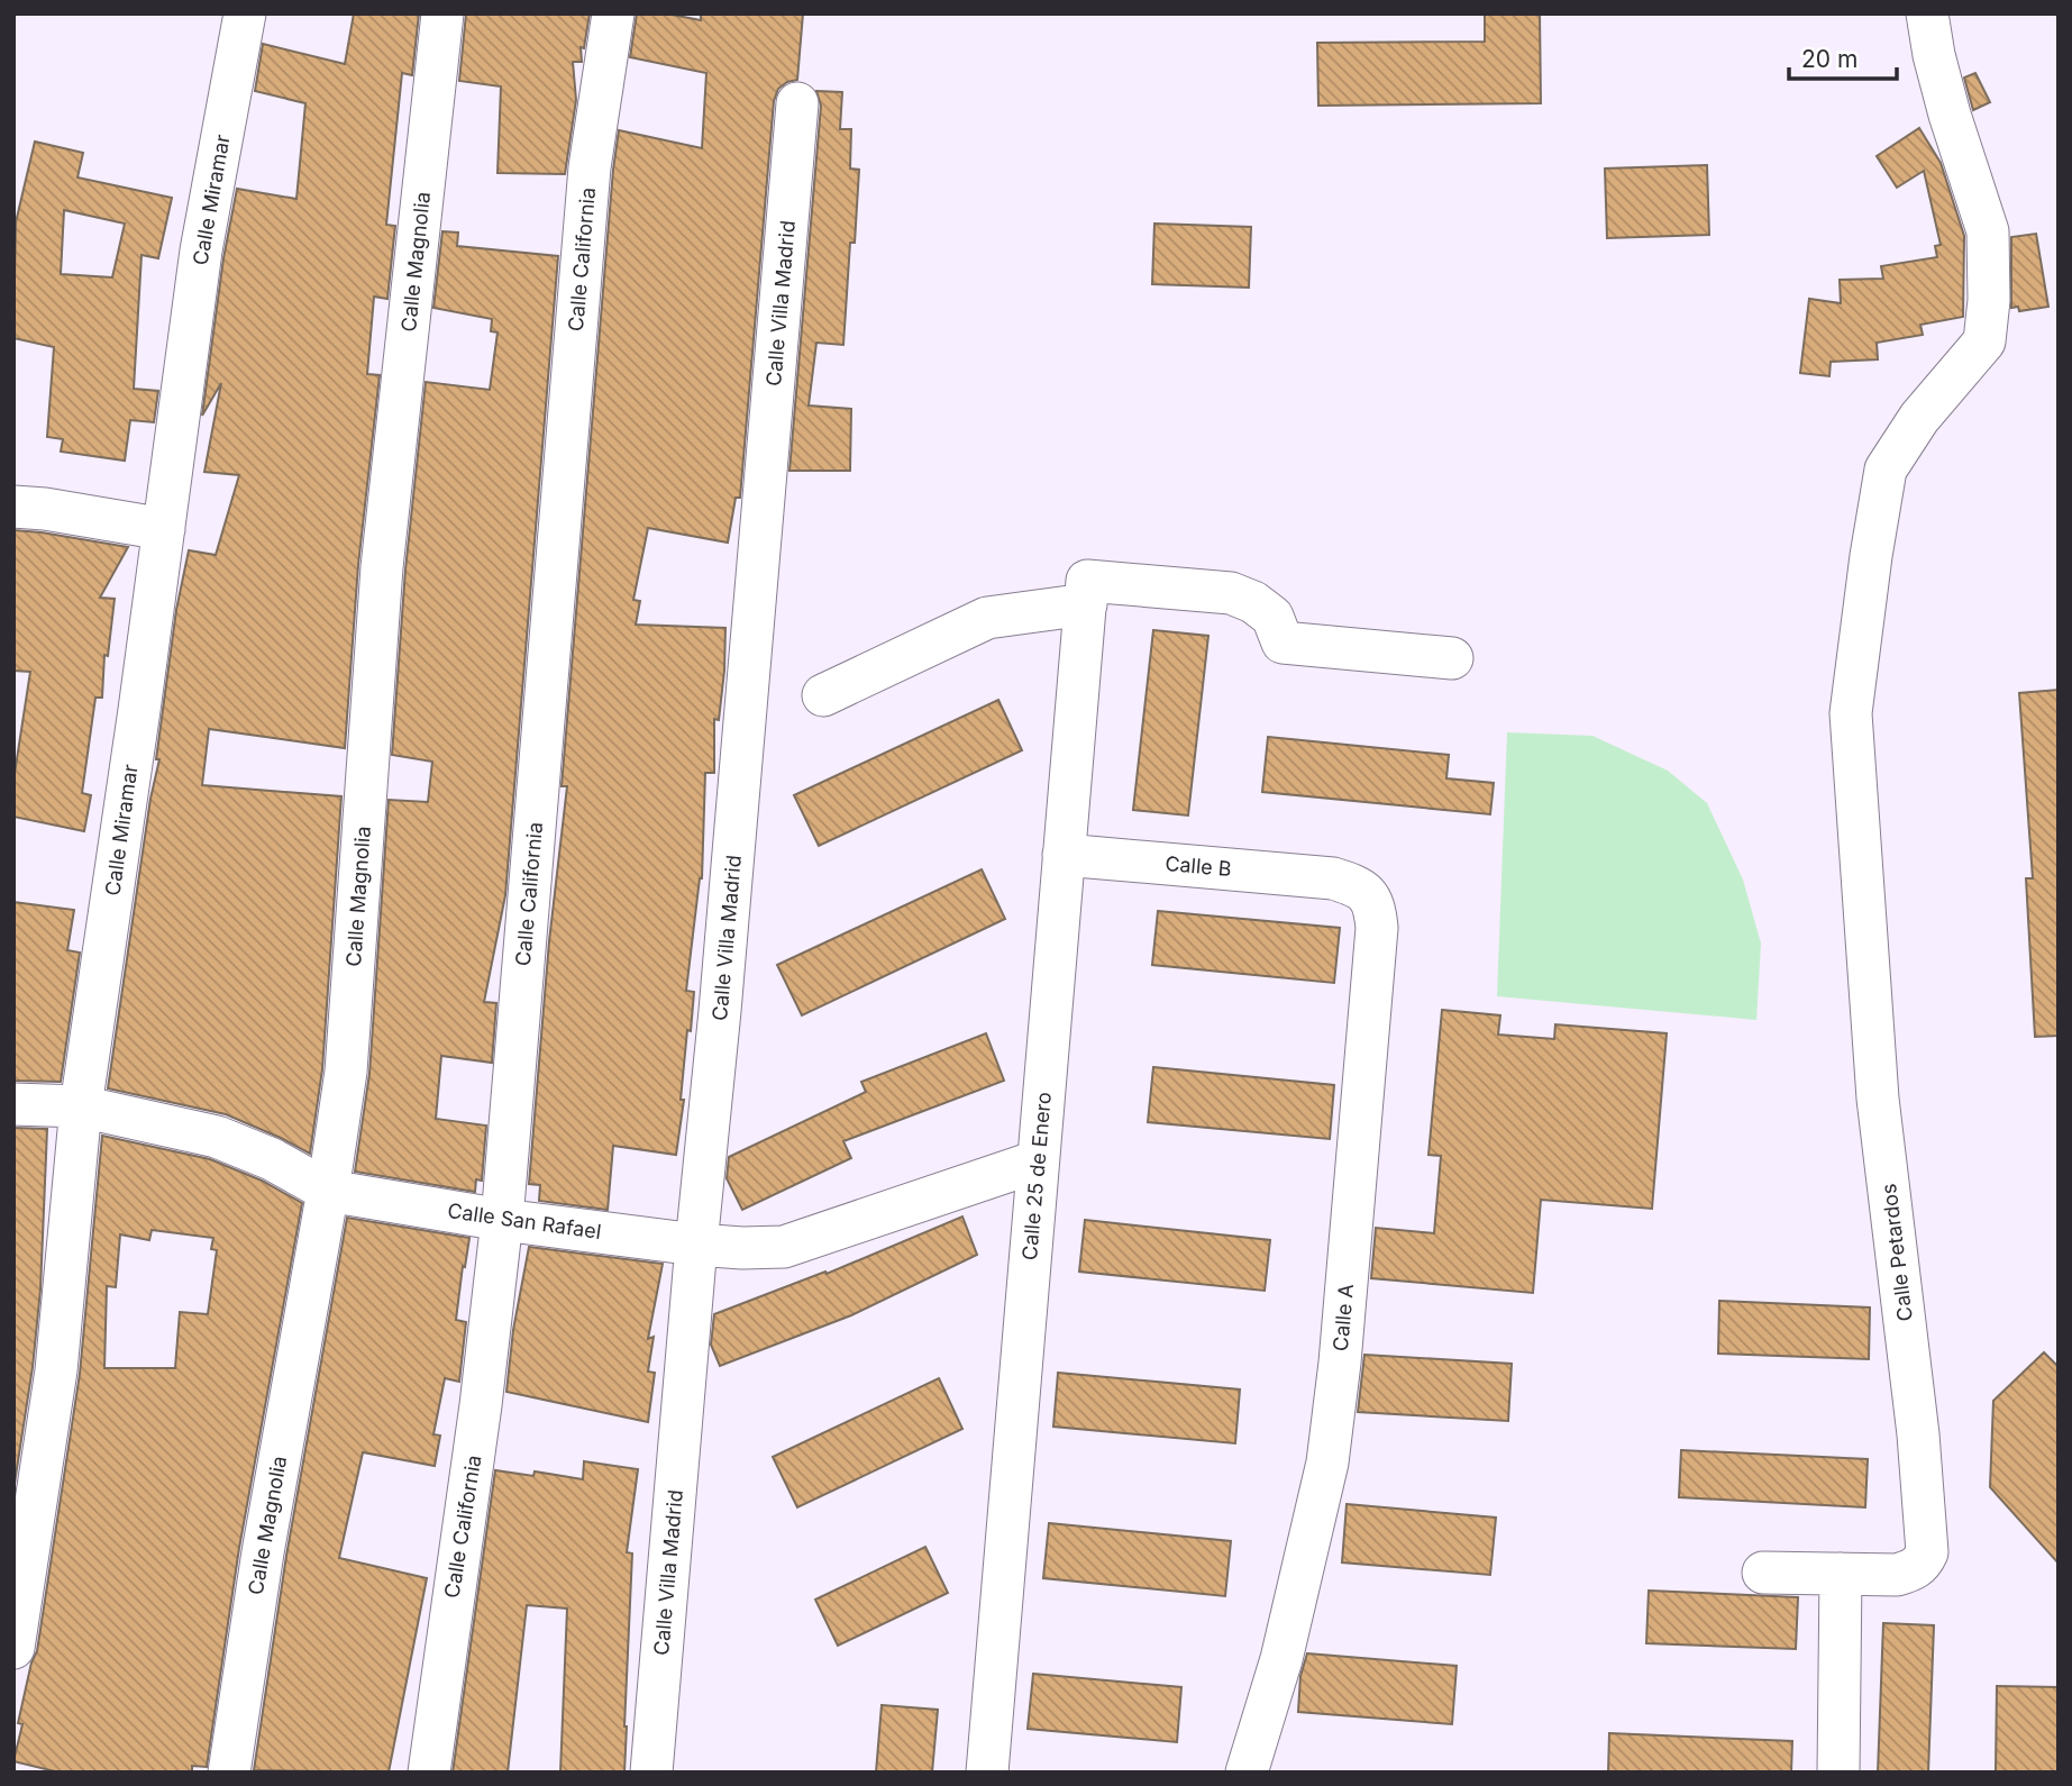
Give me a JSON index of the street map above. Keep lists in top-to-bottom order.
{
  "streets": {
    "street": [
      "Calle Miramar",
      "Calle California",
      "Calle Magnolia",
      "Calle Villa Madrid",
      "Calle B",
      "Calle 25 de Enero",
      "Calle San Rafael",
      "Calle Petardos",
      "Calle A"
    ]
  },
  "crossings": [
    ["Calle Miramar", "Calle San Rafael"],
    ["Calle California", "Calle San Rafael"],
    ["Calle Magnolia", "Calle San Rafael"],
    ["Calle Villa Madrid", "Calle San Rafael"],
    ["Calle B", "Calle 25 de Enero"],
    ["Calle B", "Calle A"],
    ["Calle 25 de Enero", "Calle San Rafael"]
  ],
  "scale_bar": "20 m"
}
